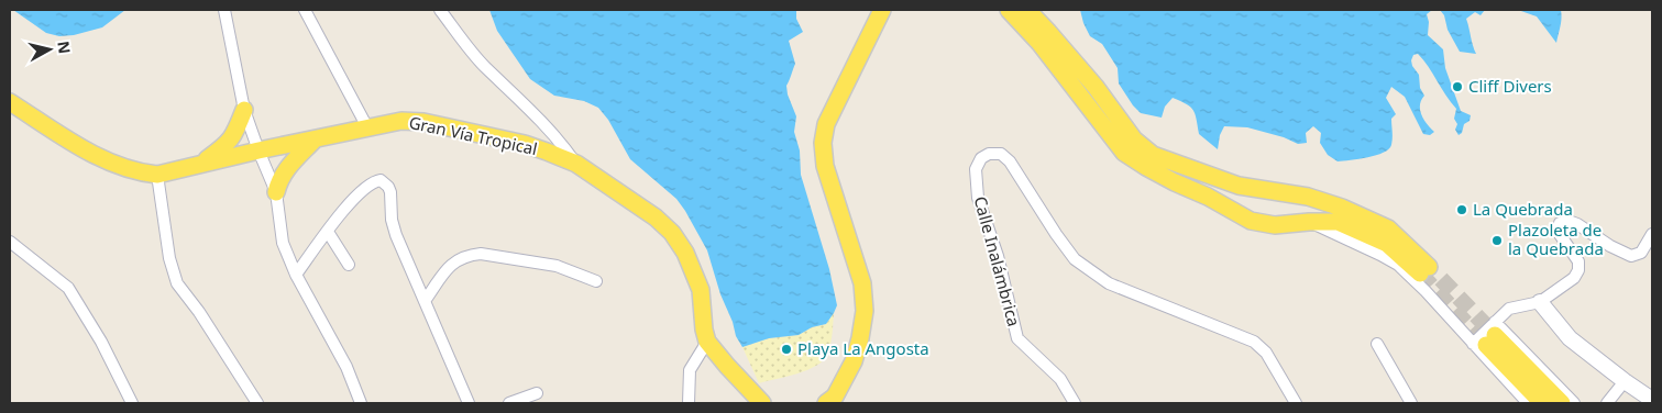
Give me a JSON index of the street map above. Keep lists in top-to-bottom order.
{
  "streets": {
    "main road": ["Gran Vía Tropical"],
    "street": ["Calle Inalámbrica"]
  },
  "places": [
    "Cliff Divers",
    "La Quebrada",
    "Plazoleta de la Quebrada",
    "Playa La Angosta"
  ],
  "north": "right"
}
